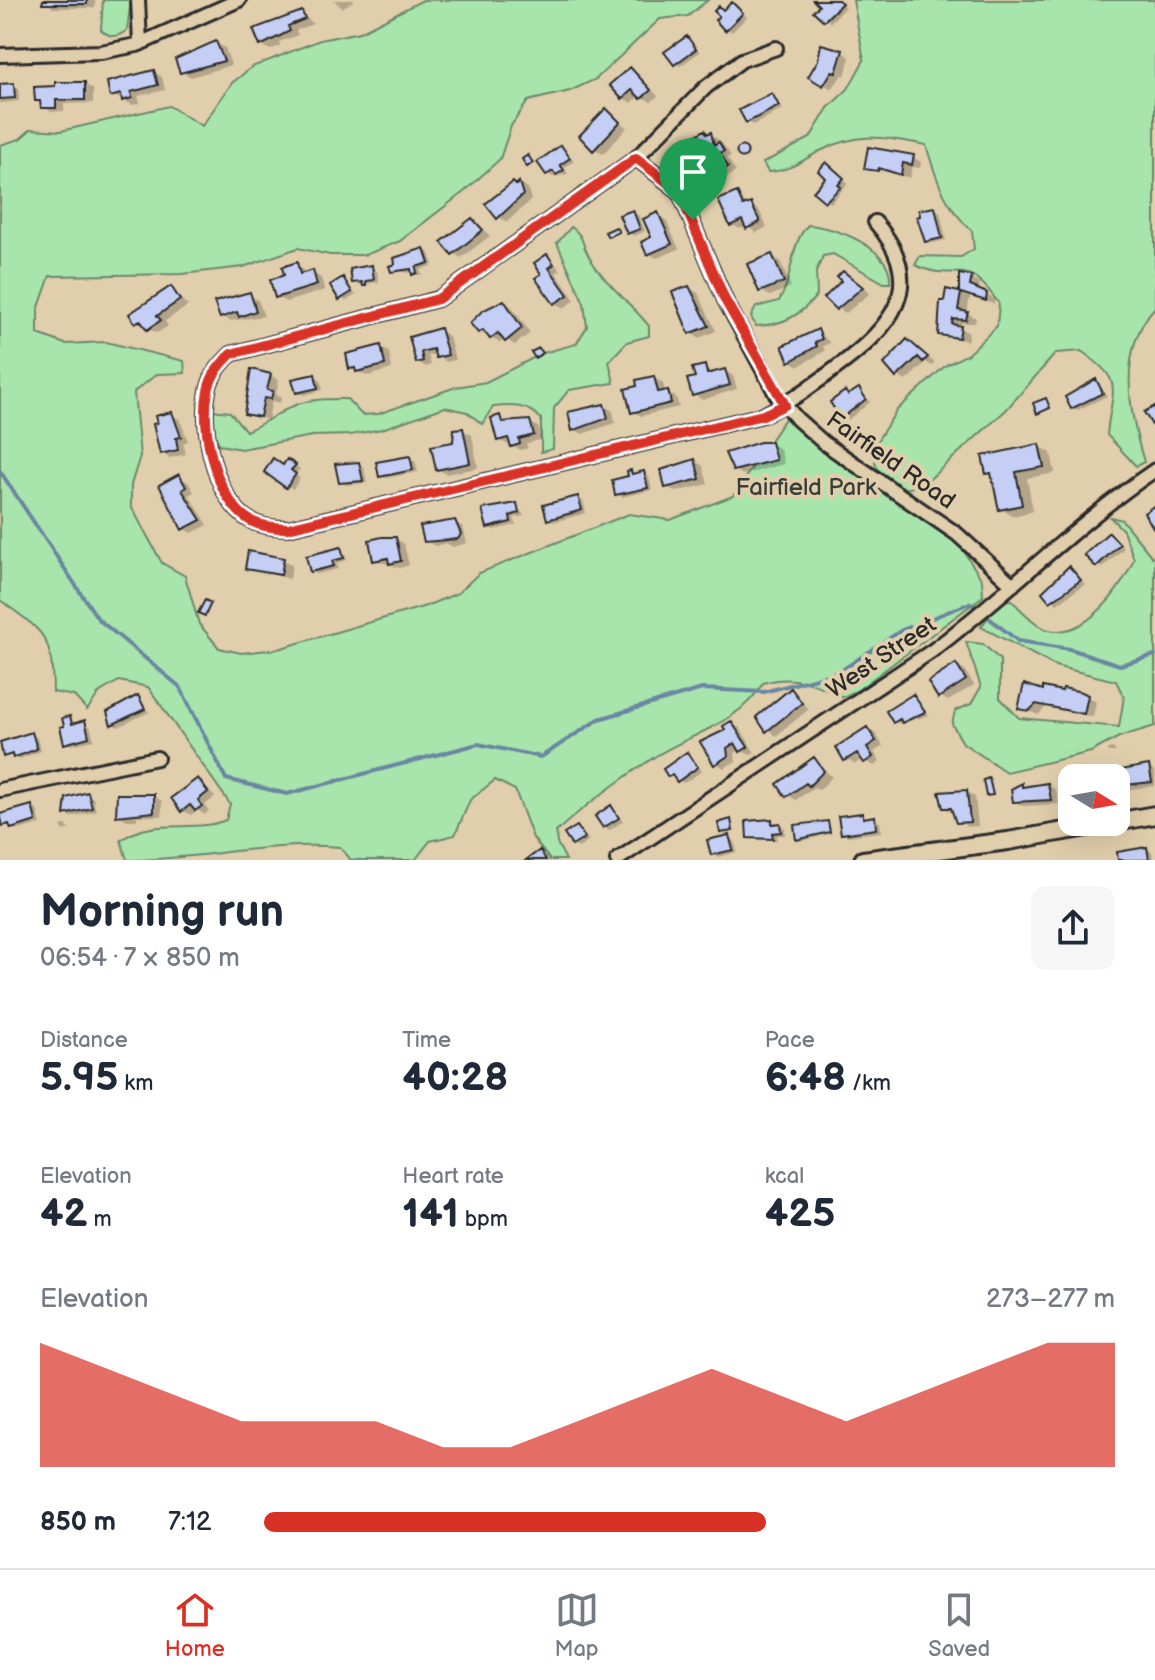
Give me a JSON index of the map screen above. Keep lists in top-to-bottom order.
{
  "streets": {
    "street": ["Fairfield Road", "West Street"]
  },
  "crossings": [
    ["Fairfield Road", "West Street"]
  ],
  "parks": ["Fairfield Park"],
  "north": "right",
  "page": {
    "heading": ["Morning run", "06:54 · 7 × 850 m"],
    "stats": [
      ["Distance", "5.95 km"],
      ["Time", "40:28"],
      ["Pace", "6:48 /km"],
      ["Elevation", "42 m"],
      ["Heart rate", "141 bpm"],
      ["kcal", "425"]
    ],
    "chart": ["Elevation", "273–277 m"],
    "list": [
      {
        "name": "850 m",
        "note": "7:12"
      }
    ],
    "tabs": ["Home", "Map", "Saved"]
  }
}
